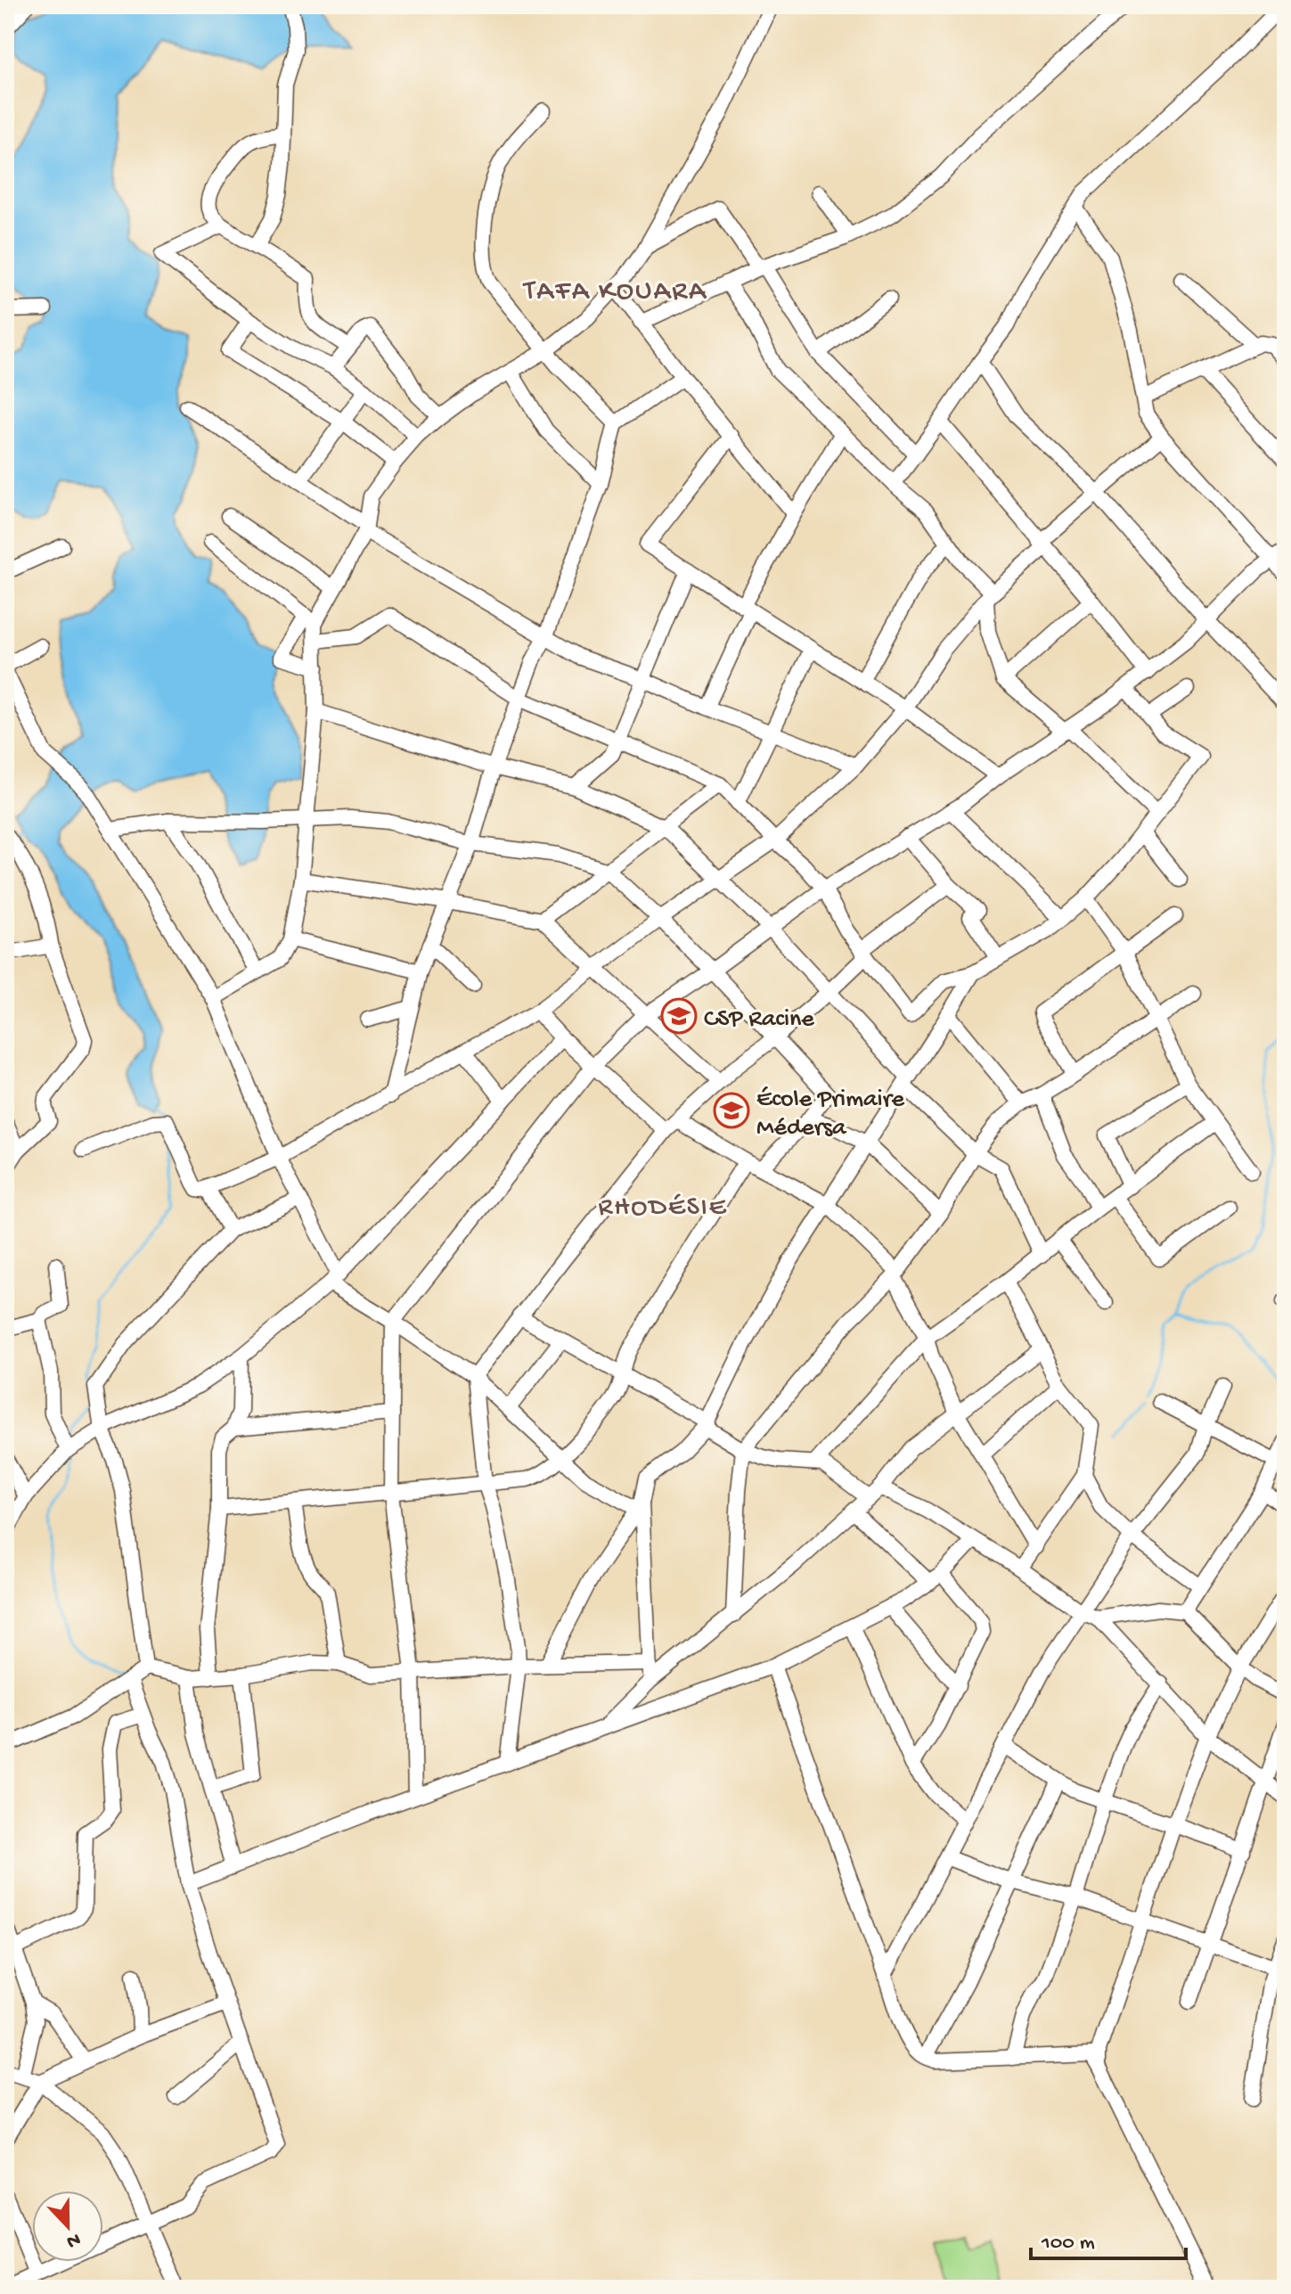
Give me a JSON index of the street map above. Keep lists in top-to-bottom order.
{
  "districts": ["TAFA KOUARA", "RHODÉSIE"],
  "places": {
    "school or university": ["CSP Racine", "École Primaire Médersa"]
  },
  "scale_bar": "100 m",
  "north": "bottom"
}
